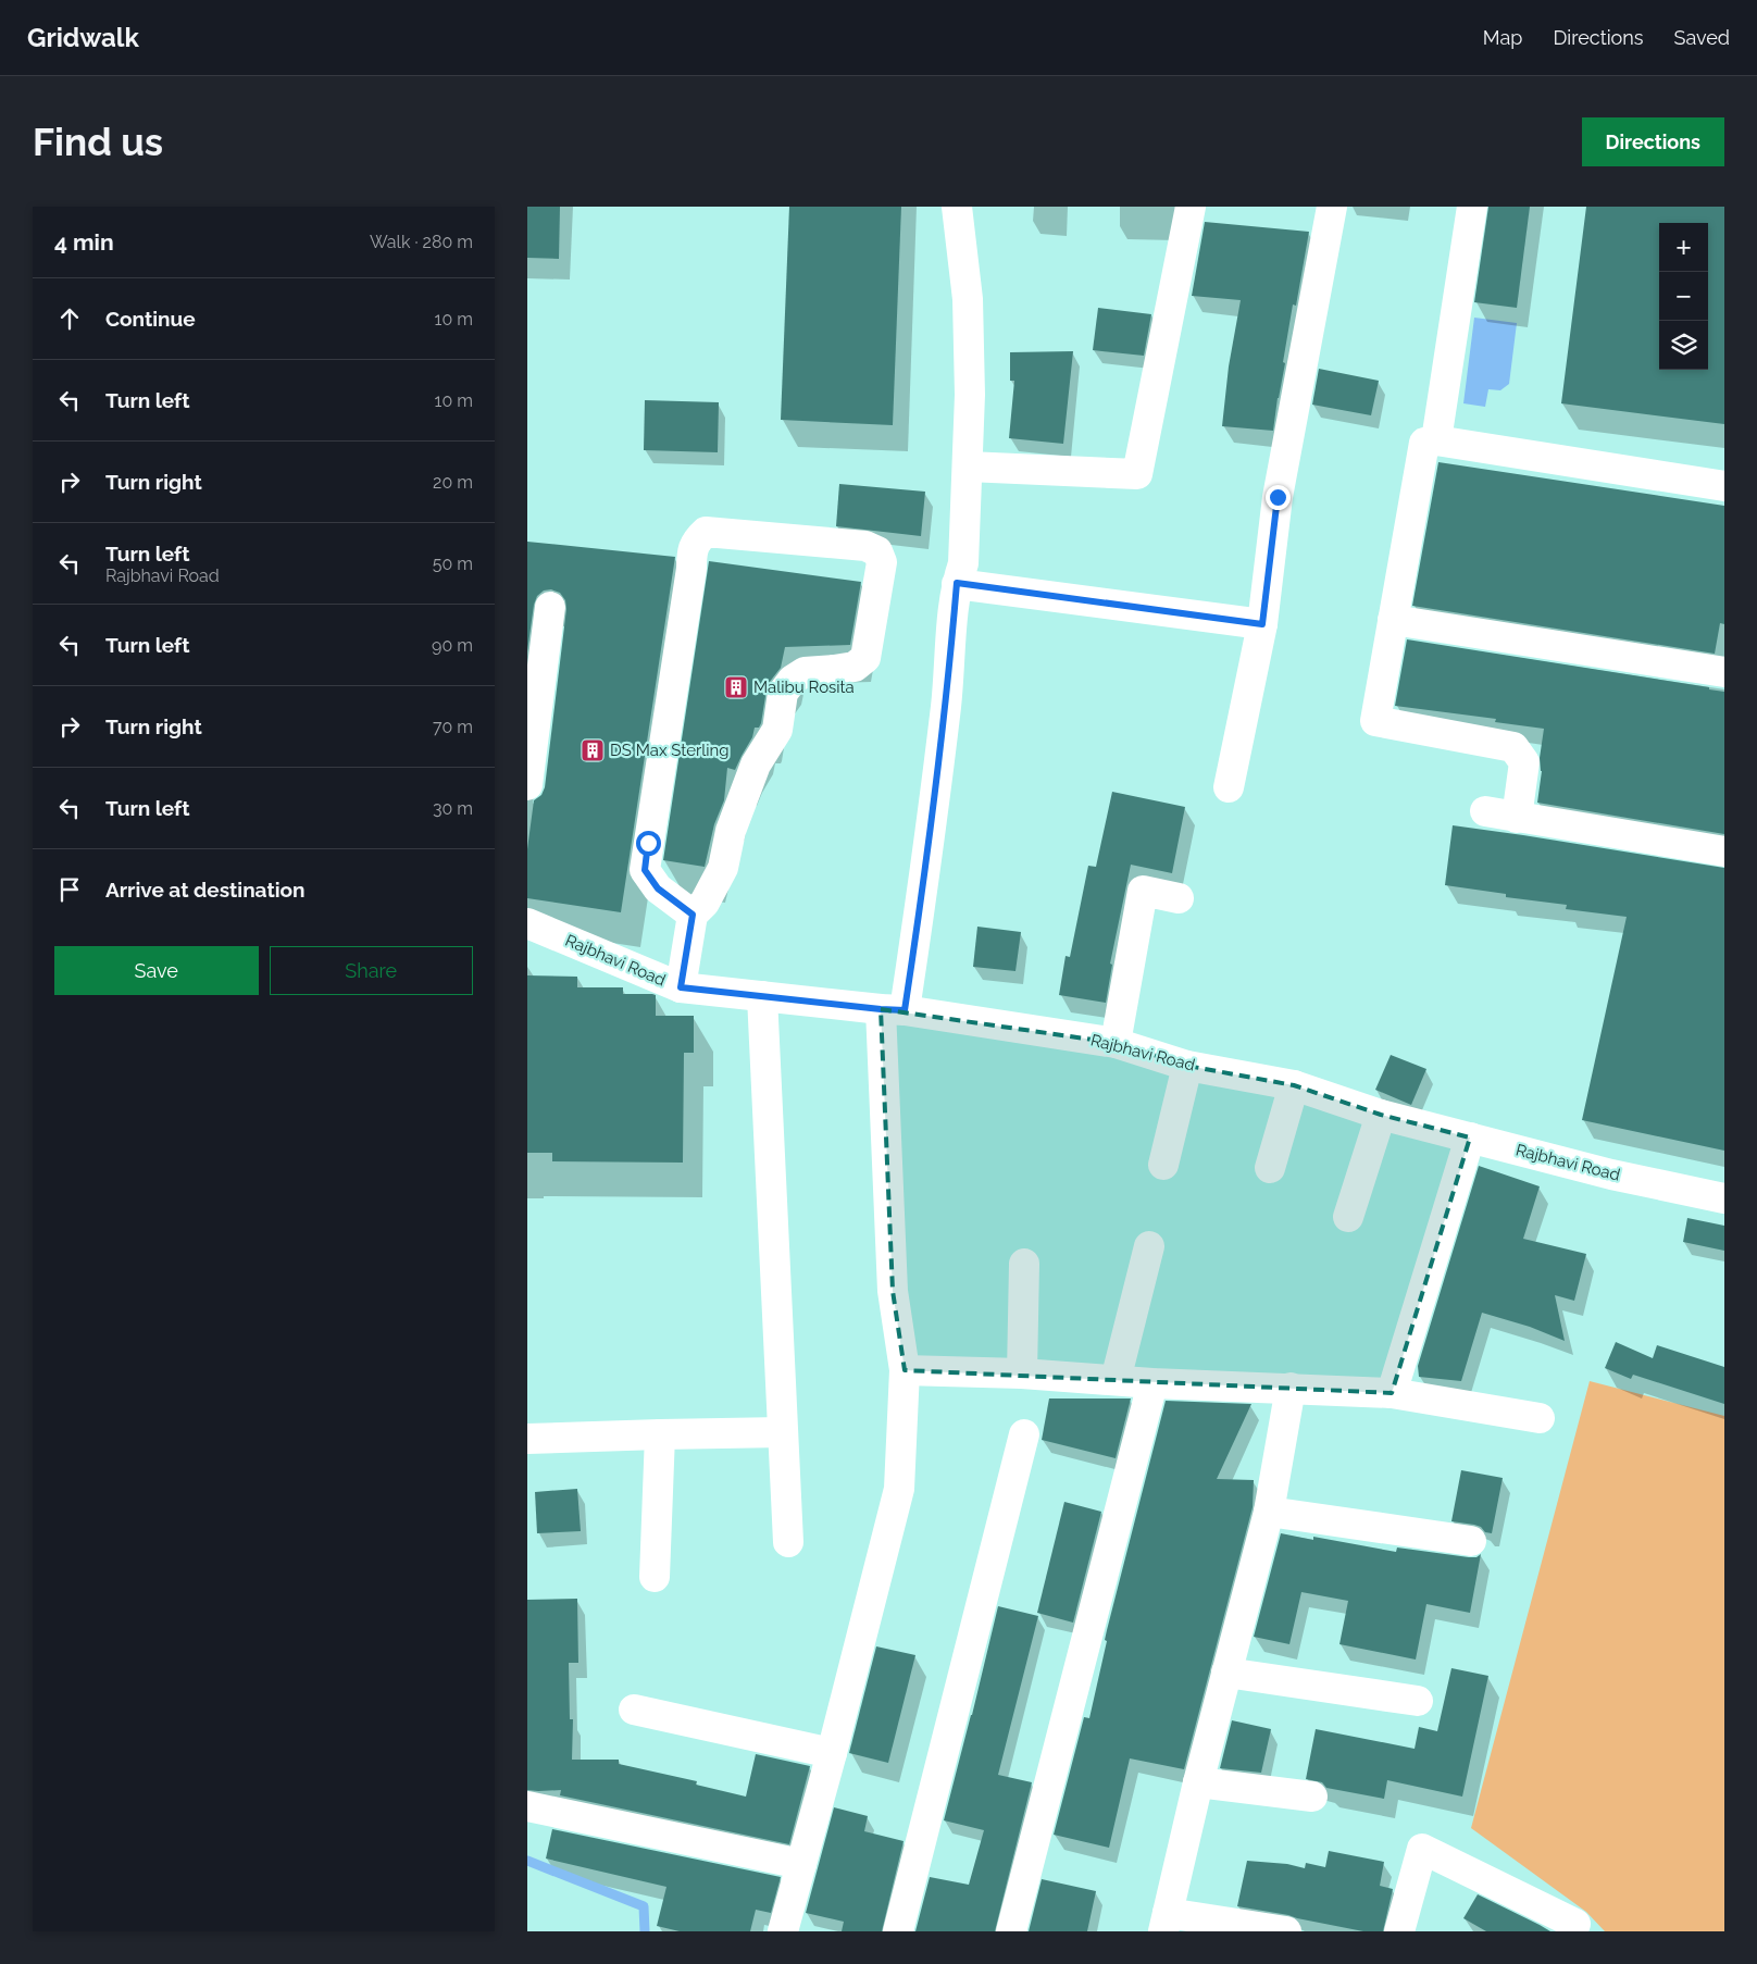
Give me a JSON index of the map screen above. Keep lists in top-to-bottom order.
{
  "streets": {
    "street": ["Rajbhavi Road"]
  },
  "places": {
    "building": ["Malibu Rosita", "DS Max Sterling"]
  },
  "page": {
    "header": "Gridwalk",
    "nav": ["Map", "Directions", "Saved"],
    "buttons": [
      "Directions",
      ["Save", "Share"]
    ],
    "title": "Find us",
    "heading": ["4 min", "Walk · 280 m"],
    "map_buttons": ["+", "−"],
    "list": [
      ["Continue", "10 m"],
      ["Turn left", "10 m"],
      ["Turn right", "20 m"],
      ["Turn left", "Rajbhavi Road", "50 m"],
      ["Turn left", "90 m"],
      ["Turn right", "70 m"],
      ["Turn left", "30 m"],
      "Arrive at destination"
    ]
  }
}
